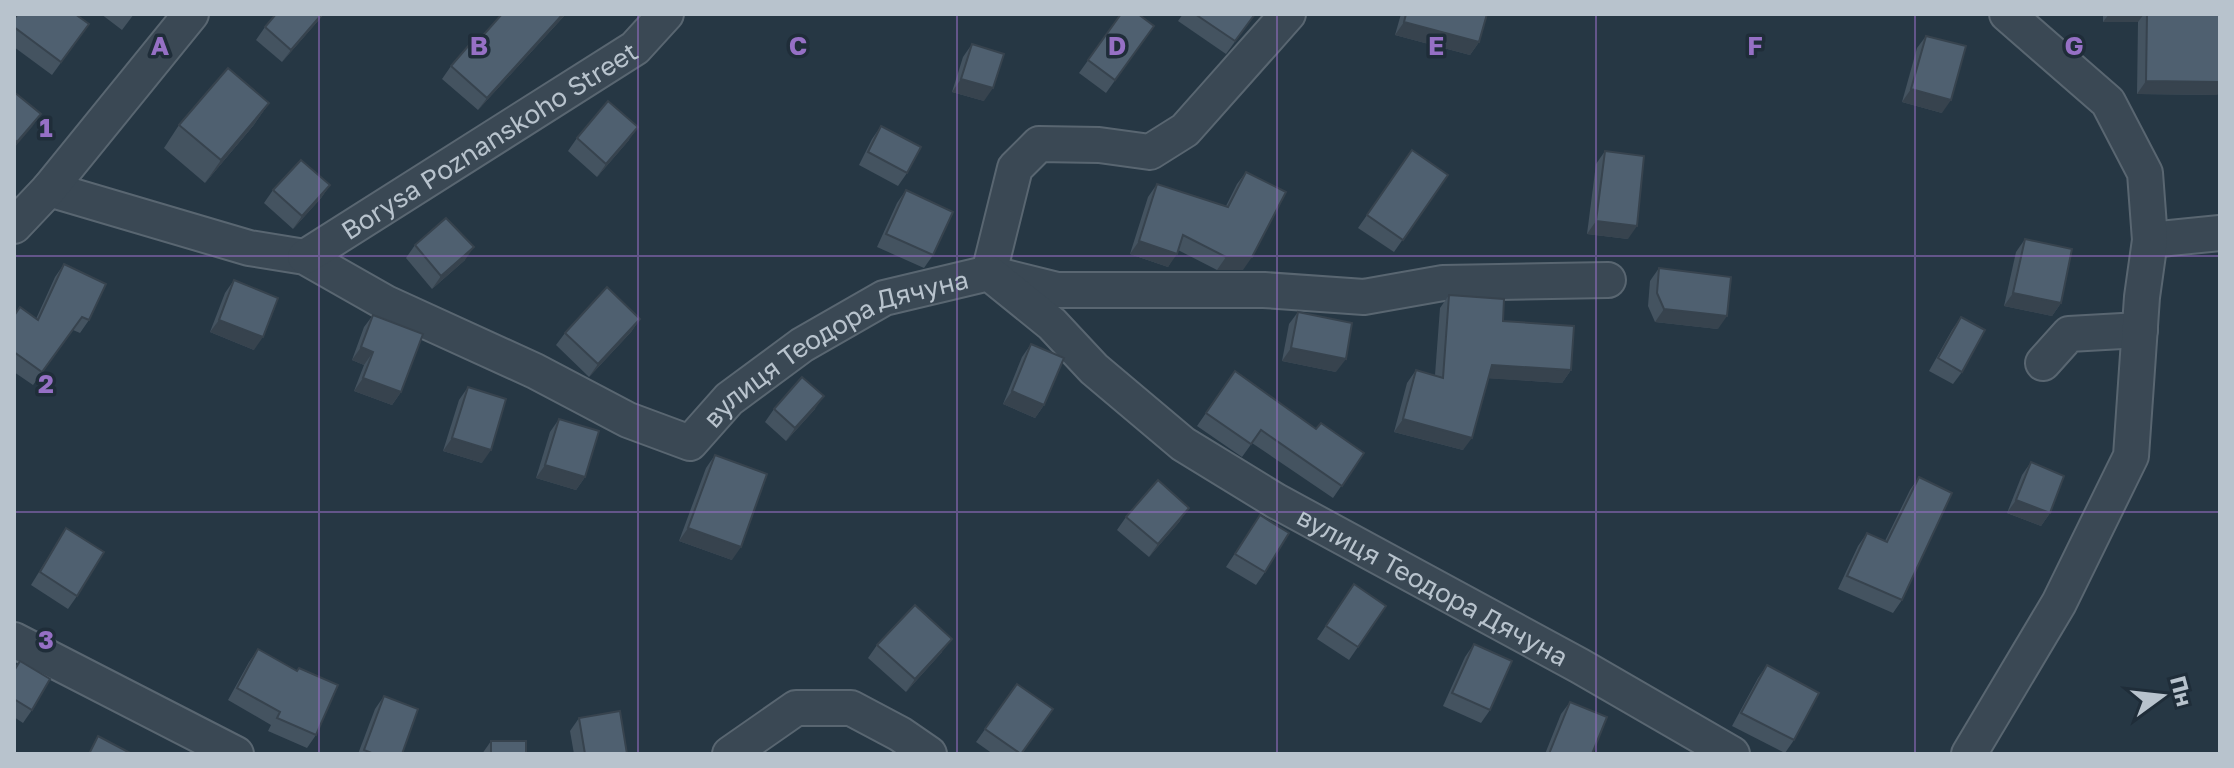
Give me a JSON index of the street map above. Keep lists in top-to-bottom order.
{
  "streets": {
    "street": ["Borysa Poznanskoho Street", "вулиця Теодора Дячуна"]
  },
  "crossings": [
    ["Borysa Poznanskoho Street", "вулиця Теодора Дячуна"]
  ],
  "north": "right",
  "grid": {
    "columns": [
      "A",
      "B",
      "C",
      "D",
      "E",
      "F",
      "G"
    ],
    "rows": ["1", "2", "3"]
  }
}
